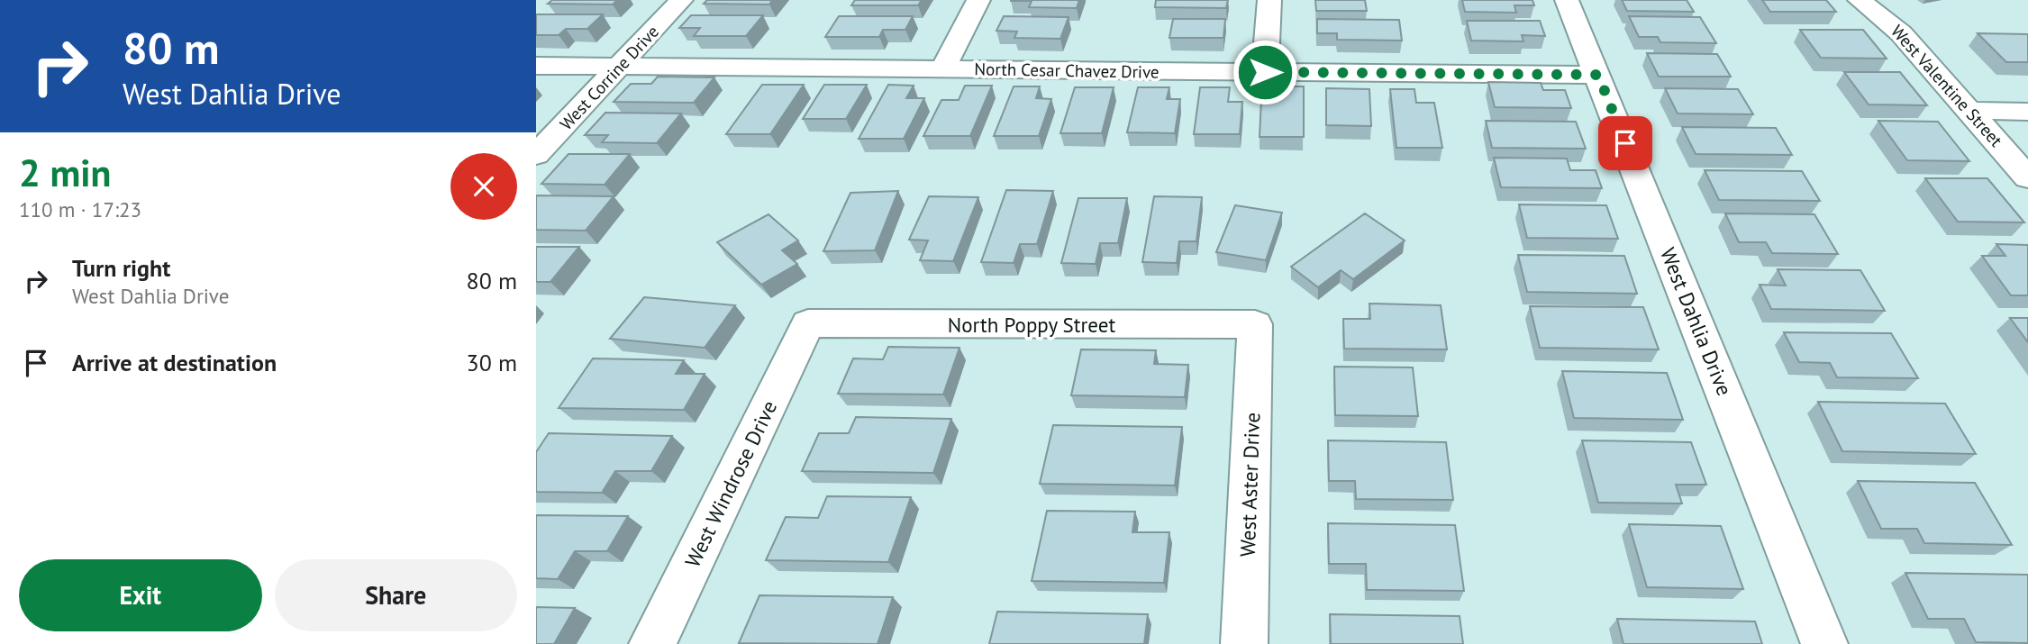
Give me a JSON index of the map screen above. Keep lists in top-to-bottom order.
{
  "streets": {
    "street": [
      "North Cesar Chavez Drive",
      "West Corrine Drive",
      "West Valentine Street",
      "West Dahlia Drive",
      "North Poppy Street",
      "West Windrose Drive",
      "West Aster Drive"
    ]
  },
  "crossings": [
    ["North Cesar Chavez Drive", "West Corrine Drive"],
    ["North Cesar Chavez Drive", "West Dahlia Drive"],
    ["North Poppy Street", "West Windrose Drive"],
    ["North Poppy Street", "West Aster Drive"]
  ],
  "page": {
    "turn": ["80 m", "West Dahlia Drive"],
    "heading": ["2 min", "110 m · 17:23"],
    "list": [
      {
        "name": "Turn right",
        "note": "West Dahlia Drive",
        "value": "80 m"
      },
      {
        "name": "Arrive at destination",
        "value": "30 m"
      }
    ],
    "buttons": ["Exit", "Share"]
  }
}
